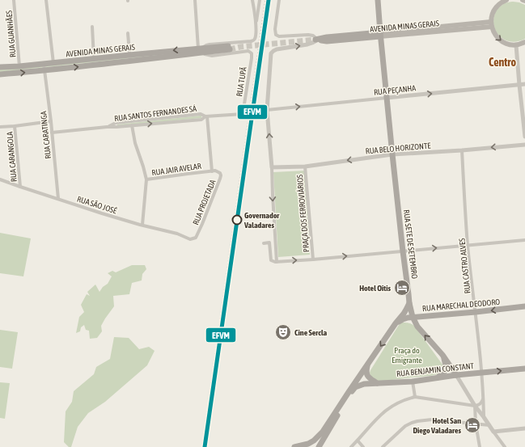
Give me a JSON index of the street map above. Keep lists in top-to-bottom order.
{
  "streets": {
    "main road": [
      "AVENIDA MINAS GERAIS",
      "RUA SETE DE SETEMBRO",
      "RUA MARECHAL DEODORO",
      "RUA BENJAMIN CONSTANT"
    ],
    "street": [
      "RUA GUANHÃES",
      "RUA TUPÃ",
      "RUA PEÇANHA",
      "RUA SANTOS FERNANDES SÁ",
      "RUA CARATINGA",
      "RUA BELO HORIZONTE",
      "RUA CARANGOLA",
      "RUA JAIR AVELAR",
      "RUA PROJETADA",
      "RUA SÃO JOSÉ",
      "PRAÇA DOS FERROVIÁRIOS",
      "RUA CASTRO ALVES"
    ]
  },
  "crossings": [
    ["AVENIDA MINAS GERAIS", "RUA GUANHÃES"],
    ["AVENIDA MINAS GERAIS", "RUA TUPÃ"],
    ["AVENIDA MINAS GERAIS", "RUA PEÇANHA"],
    ["AVENIDA MINAS GERAIS", "RUA CARATINGA"],
    ["AVENIDA MINAS GERAIS", "RUA SETE DE SETEMBRO"],
    ["RUA TUPÃ", "RUA SANTOS FERNANDES SÁ"],
    ["RUA PEÇANHA", "RUA SETE DE SETEMBRO"],
    ["RUA SANTOS FERNANDES SÁ", "RUA CARATINGA"],
    ["RUA SANTOS FERNANDES SÁ", "RUA JAIR AVELAR"],
    ["RUA CARATINGA", "RUA SÃO JOSÉ"],
    ["RUA BELO HORIZONTE", "PRAÇA DOS FERROVIÁRIOS"],
    ["RUA BELO HORIZONTE", "RUA SETE DE SETEMBRO"],
    ["RUA BELO HORIZONTE", "RUA CASTRO ALVES"],
    ["RUA CARANGOLA", "RUA SÃO JOSÉ"],
    ["RUA JAIR AVELAR", "RUA PROJETADA"],
    ["RUA PROJETADA", "RUA SÃO JOSÉ"],
    ["RUA SETE DE SETEMBRO", "RUA MARECHAL DEODORO"],
    ["RUA CASTRO ALVES", "RUA MARECHAL DEODORO"],
    ["RUA CASTRO ALVES", "RUA BENJAMIN CONSTANT"]
  ],
  "one_way": ["RUA PEÇANHA", "RUA BELO HORIZONTE", "RUA MARECHAL DEODORO"],
  "districts": ["Centro"],
  "parks": ["Praça do Emigrante"],
  "places": {
    "other": ["Governador Valadares"],
    "hotel": ["Hotel Oitis", "Hotel San Diego Valadares"],
    "theatre": ["Cine Sercla"]
  },
  "lines": ["transit line EFVM"]
}
